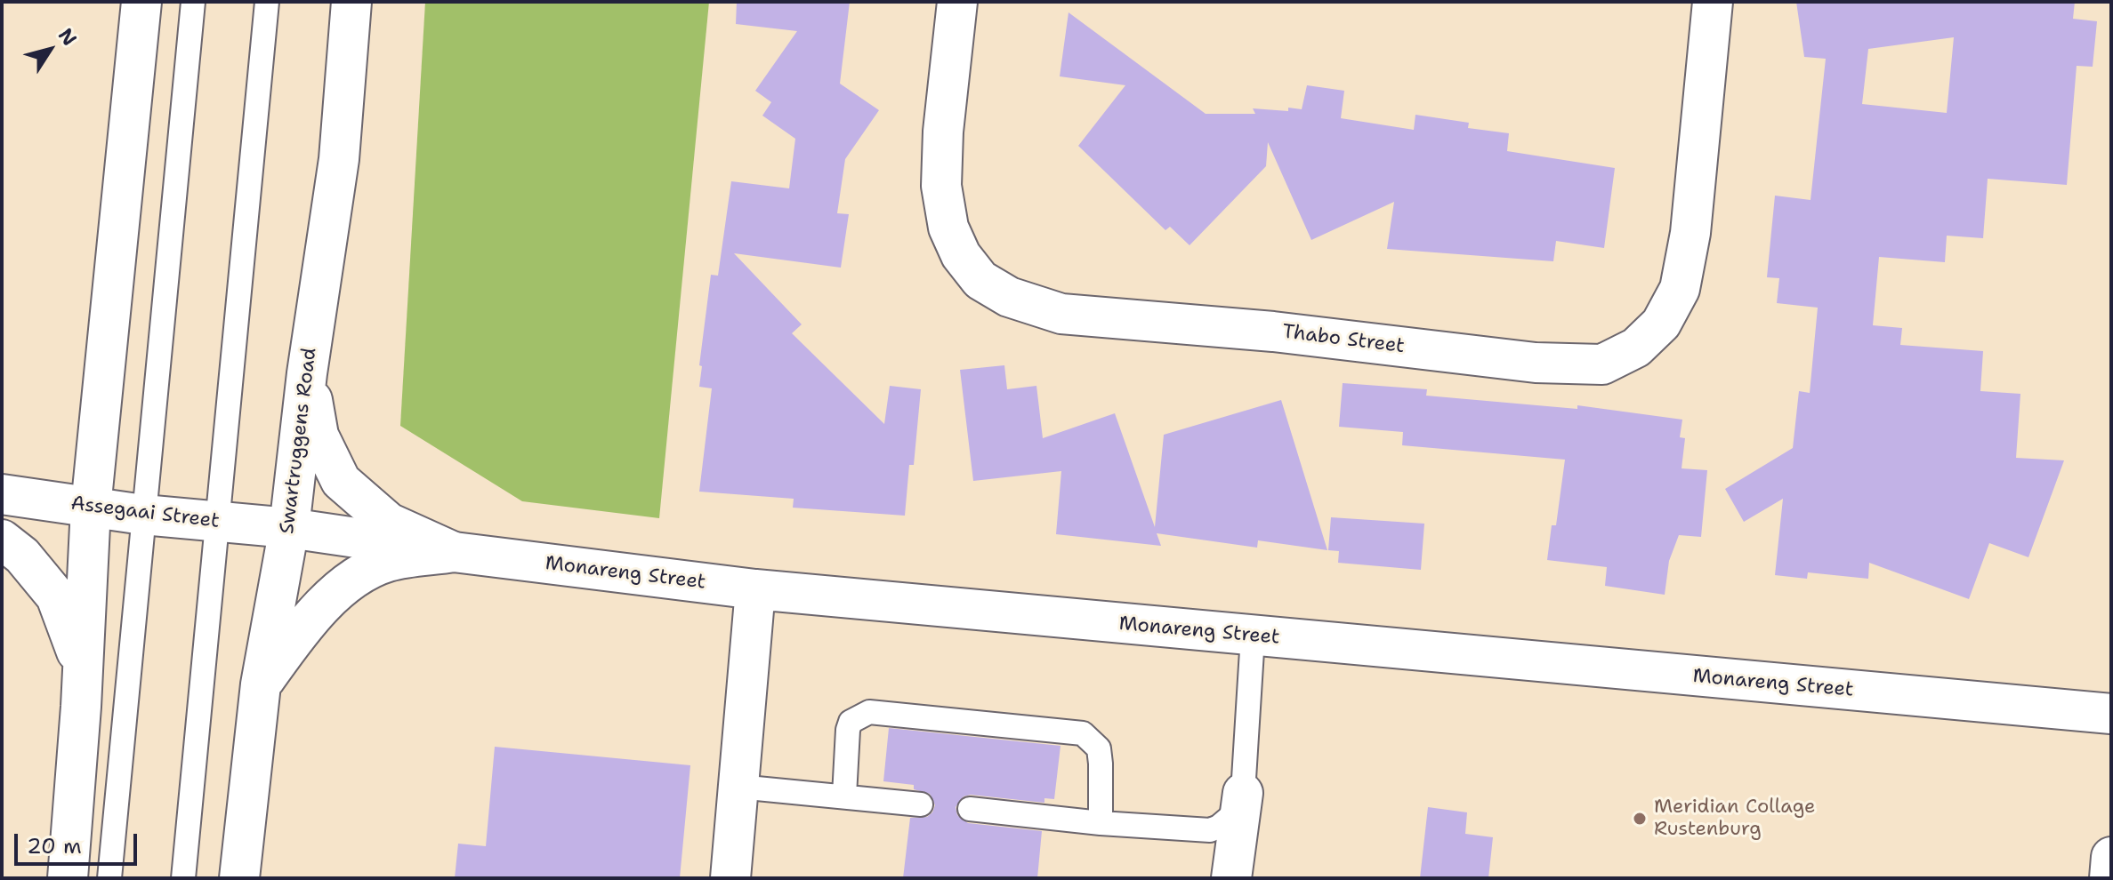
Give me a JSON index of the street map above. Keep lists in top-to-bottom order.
{
  "streets": {
    "street": [
      "Thabo Street",
      "Swartruggens Road",
      "Assegaai Street",
      "Monareng Street"
    ]
  },
  "crossings": [
    ["Swartruggens Road", "Assegaai Street"],
    ["Swartruggens Road", "Monareng Street"],
    ["Assegaai Street", "Monareng Street"]
  ],
  "places": ["Meridian Collage Rustenburg"],
  "scale_bar": "20 m",
  "north": "top right"
}
